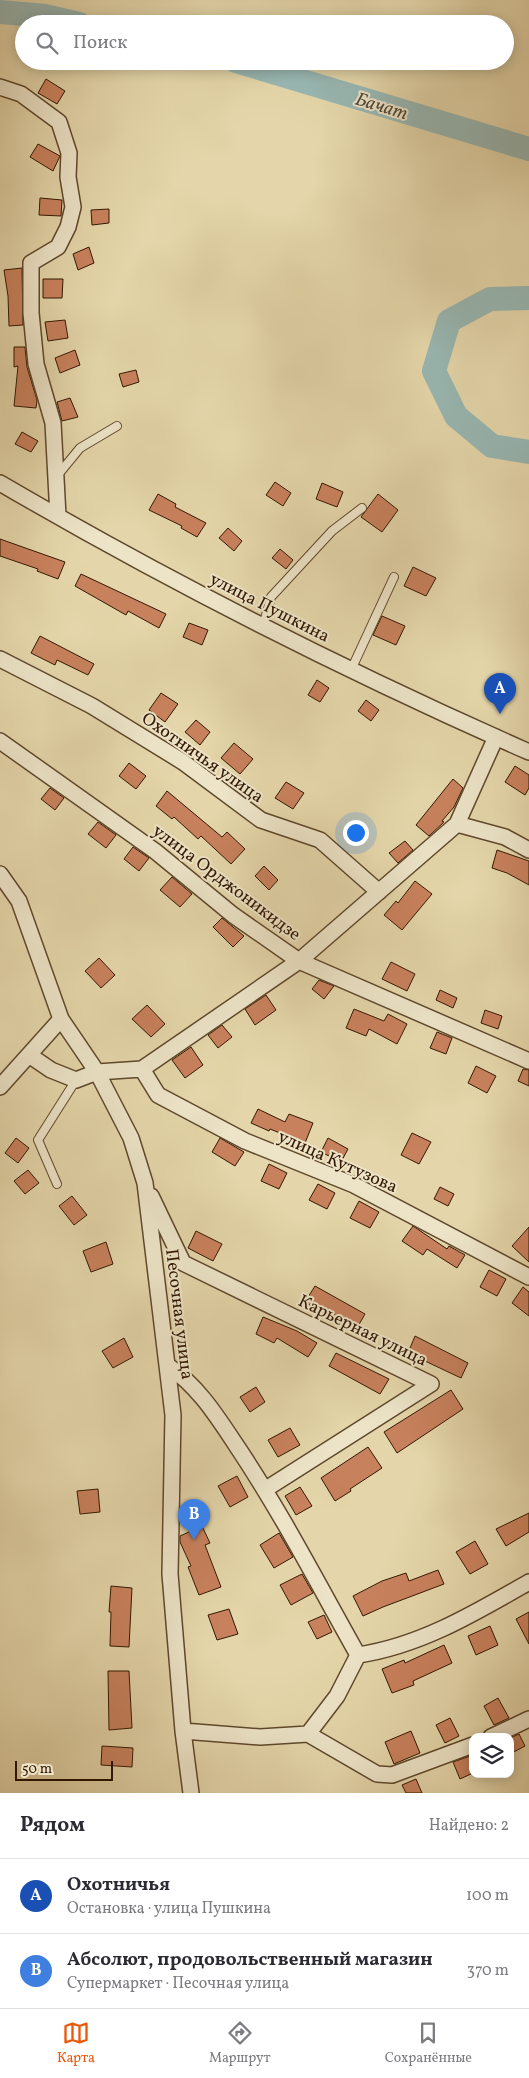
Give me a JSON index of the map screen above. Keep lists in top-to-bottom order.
{
  "streets": {
    "street": [
      "улица Пушкина",
      "Охотничья улица",
      "улица Орджоникидзе",
      "улица Кутузова",
      "Песочная улица",
      "Карьерная улица"
    ]
  },
  "crossings": [
    ["Песочная улица", "Карьерная улица"]
  ],
  "water": ["Бачат"],
  "scale_bar": "50 m",
  "page": {
    "search": "Поиск",
    "pins": ["A", "B"],
    "scale": "50 m",
    "heading": ["Рядом", "Найдено: 2"],
    "list": [
      {
        "mark": "A",
        "name": "Охотничья",
        "note": "Остановка · улица Пушкина",
        "value": "100 m"
      },
      {
        "mark": "B",
        "name": "Абсолют, продовольственный магазин",
        "note": "Супермаркет · Песочная улица",
        "value": "370 m"
      }
    ],
    "nav": ["Карта", "Маршрут", "Сохранённые"]
  }
}
